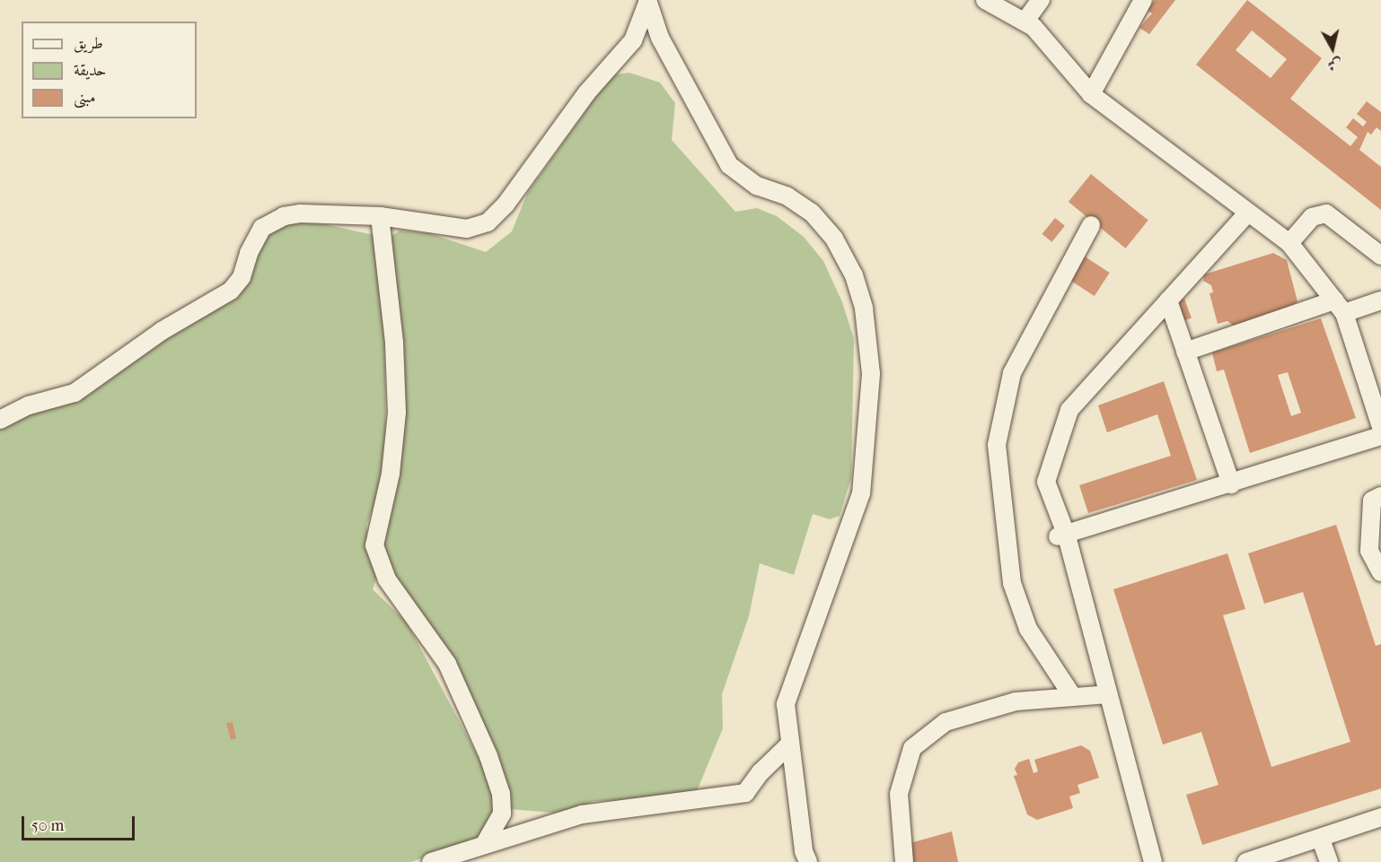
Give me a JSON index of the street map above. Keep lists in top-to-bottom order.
{
  "legend": ["طريق", "حديقة", "مبنى"],
  "scale_bar": "50 m",
  "north": "bottom"
}
